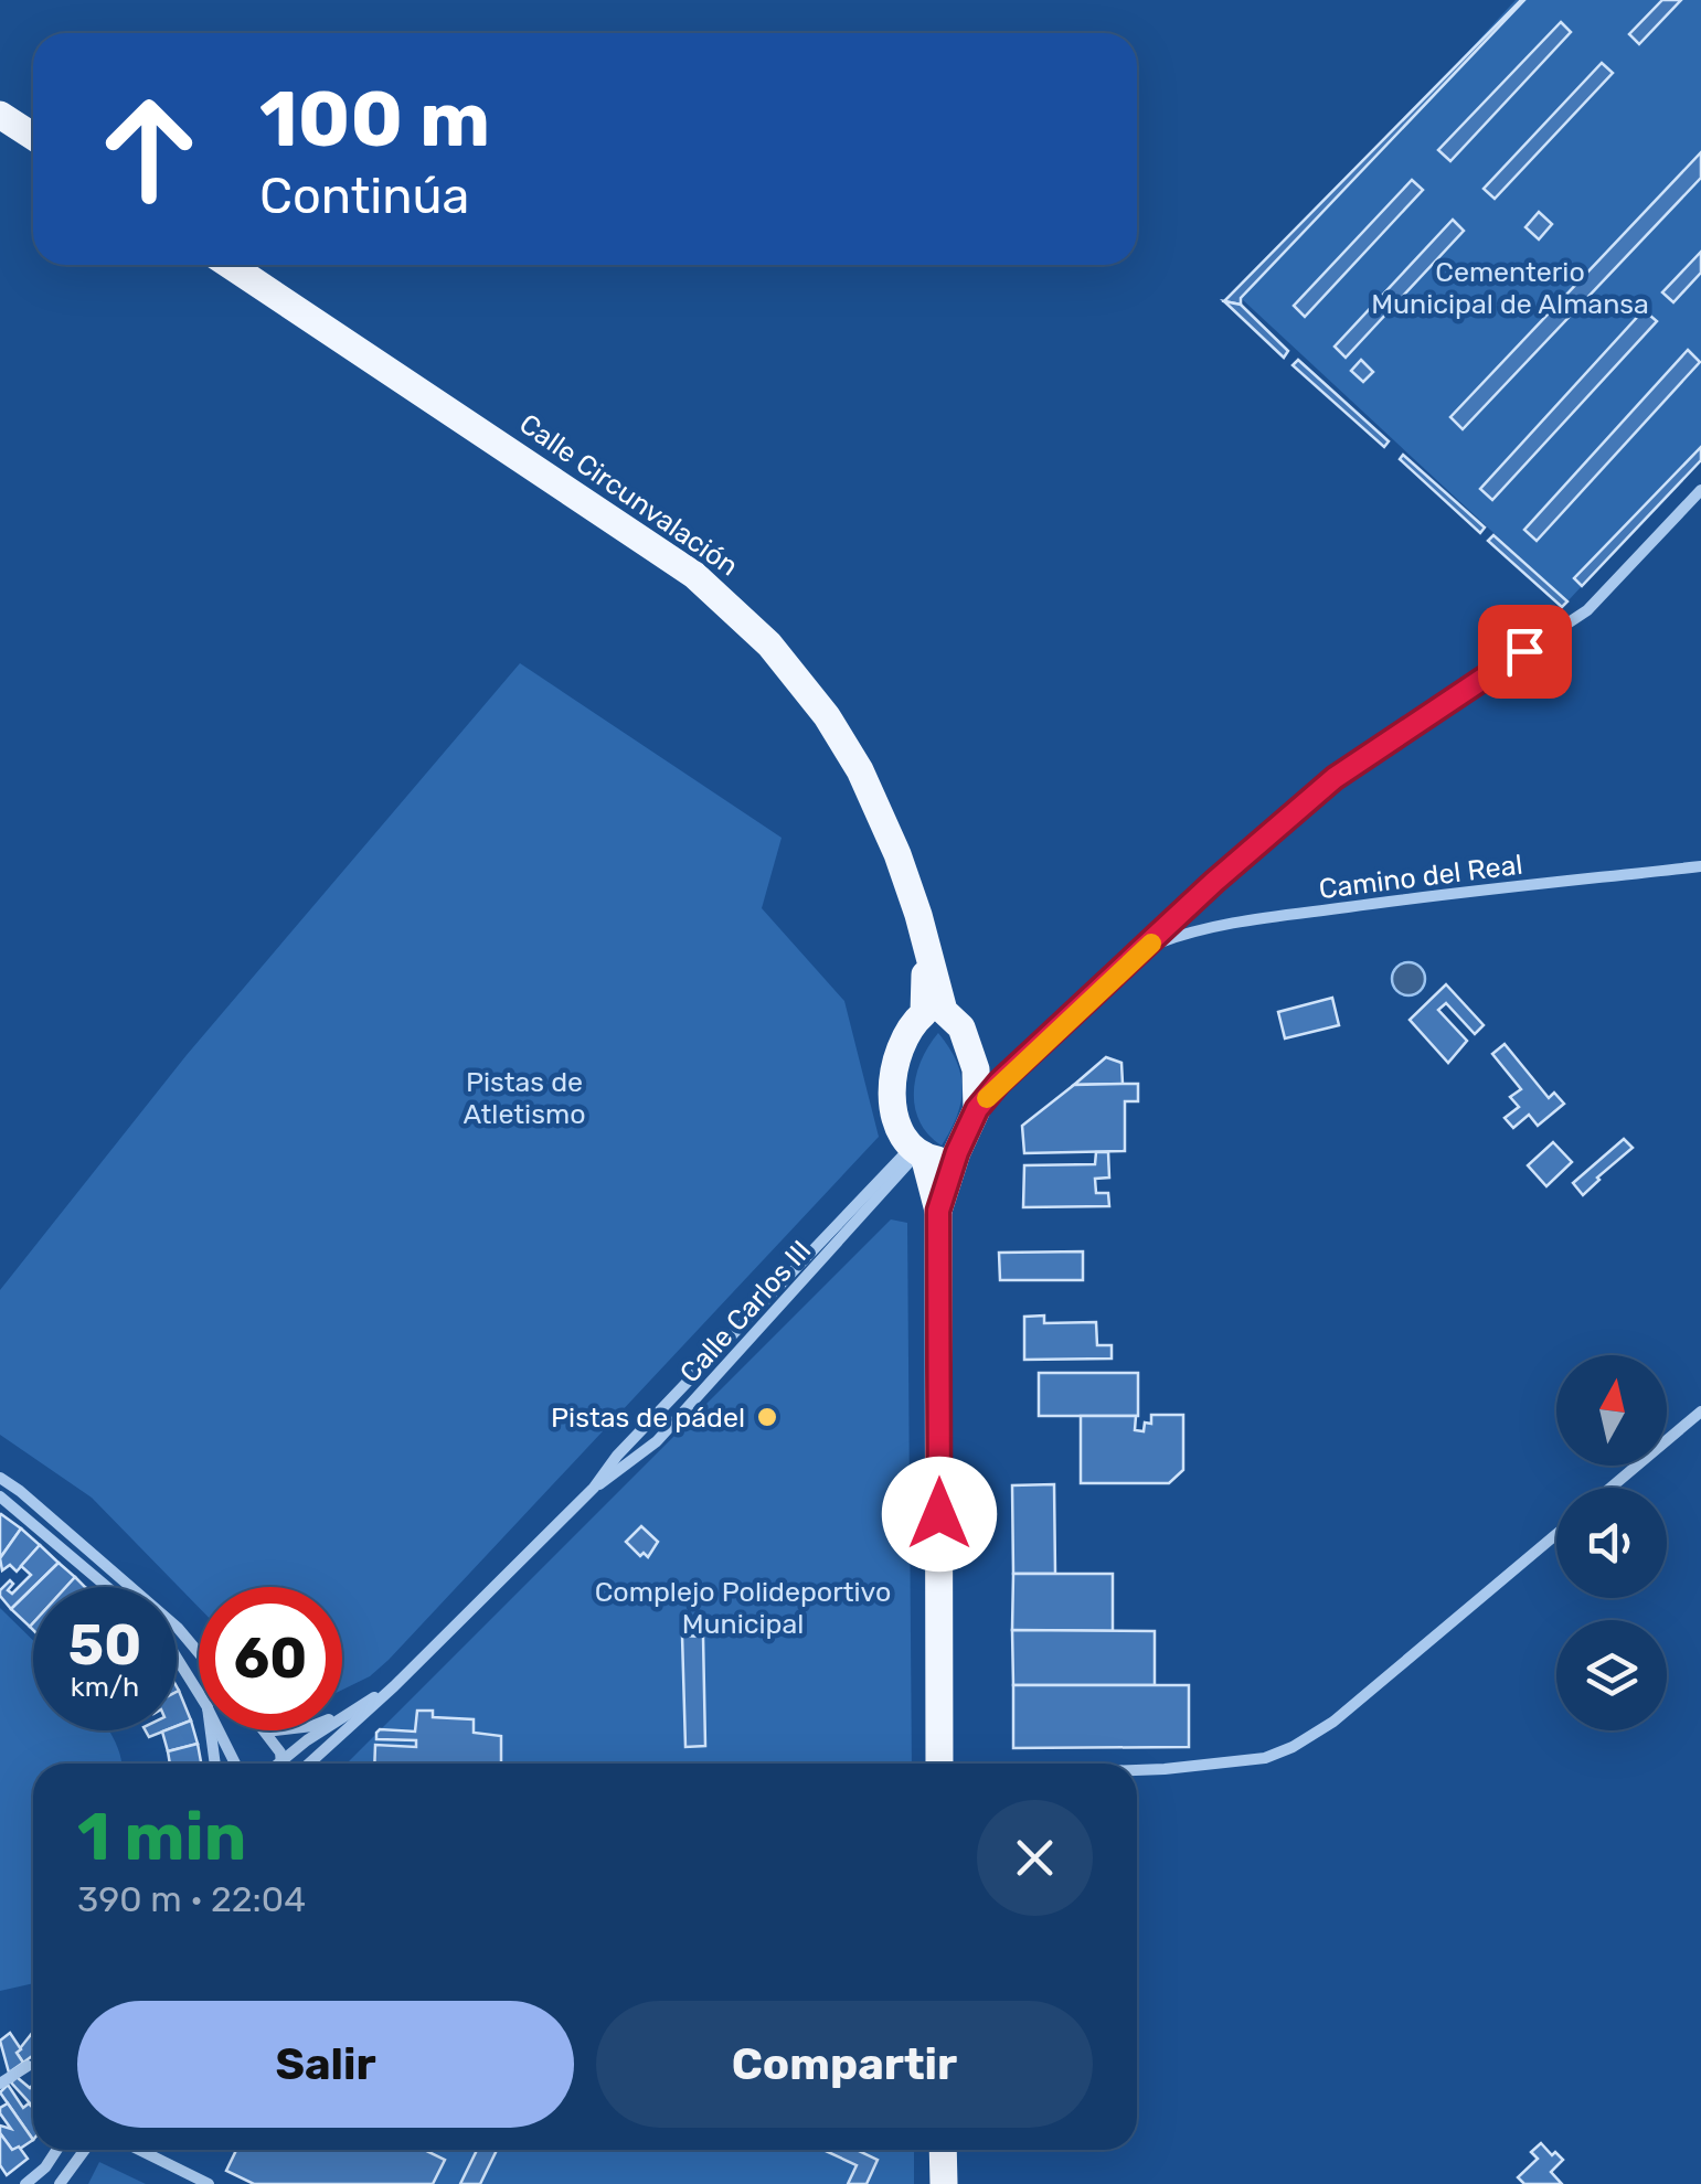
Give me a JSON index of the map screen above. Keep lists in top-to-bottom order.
{
  "streets": {
    "main road": ["Calle Circunvalación"],
    "street": ["Camino del Real", "Calle Carlos III"]
  },
  "crossings": [
    ["Calle Circunvalación", "Calle Carlos III"]
  ],
  "parks": ["Cementerio Municipal de Almansa", "Pistas de Atletismo", "Complejo Polideportivo Municipal"],
  "places": ["Pistas de pádel"],
  "north": "top",
  "page": {
    "turn": ["100 m", "Continúa"],
    "speed": "50 km/h",
    "limit": "60",
    "heading": ["1 min", "390 m · 22:04"],
    "buttons": ["Salir", "Compartir"]
  }
}
